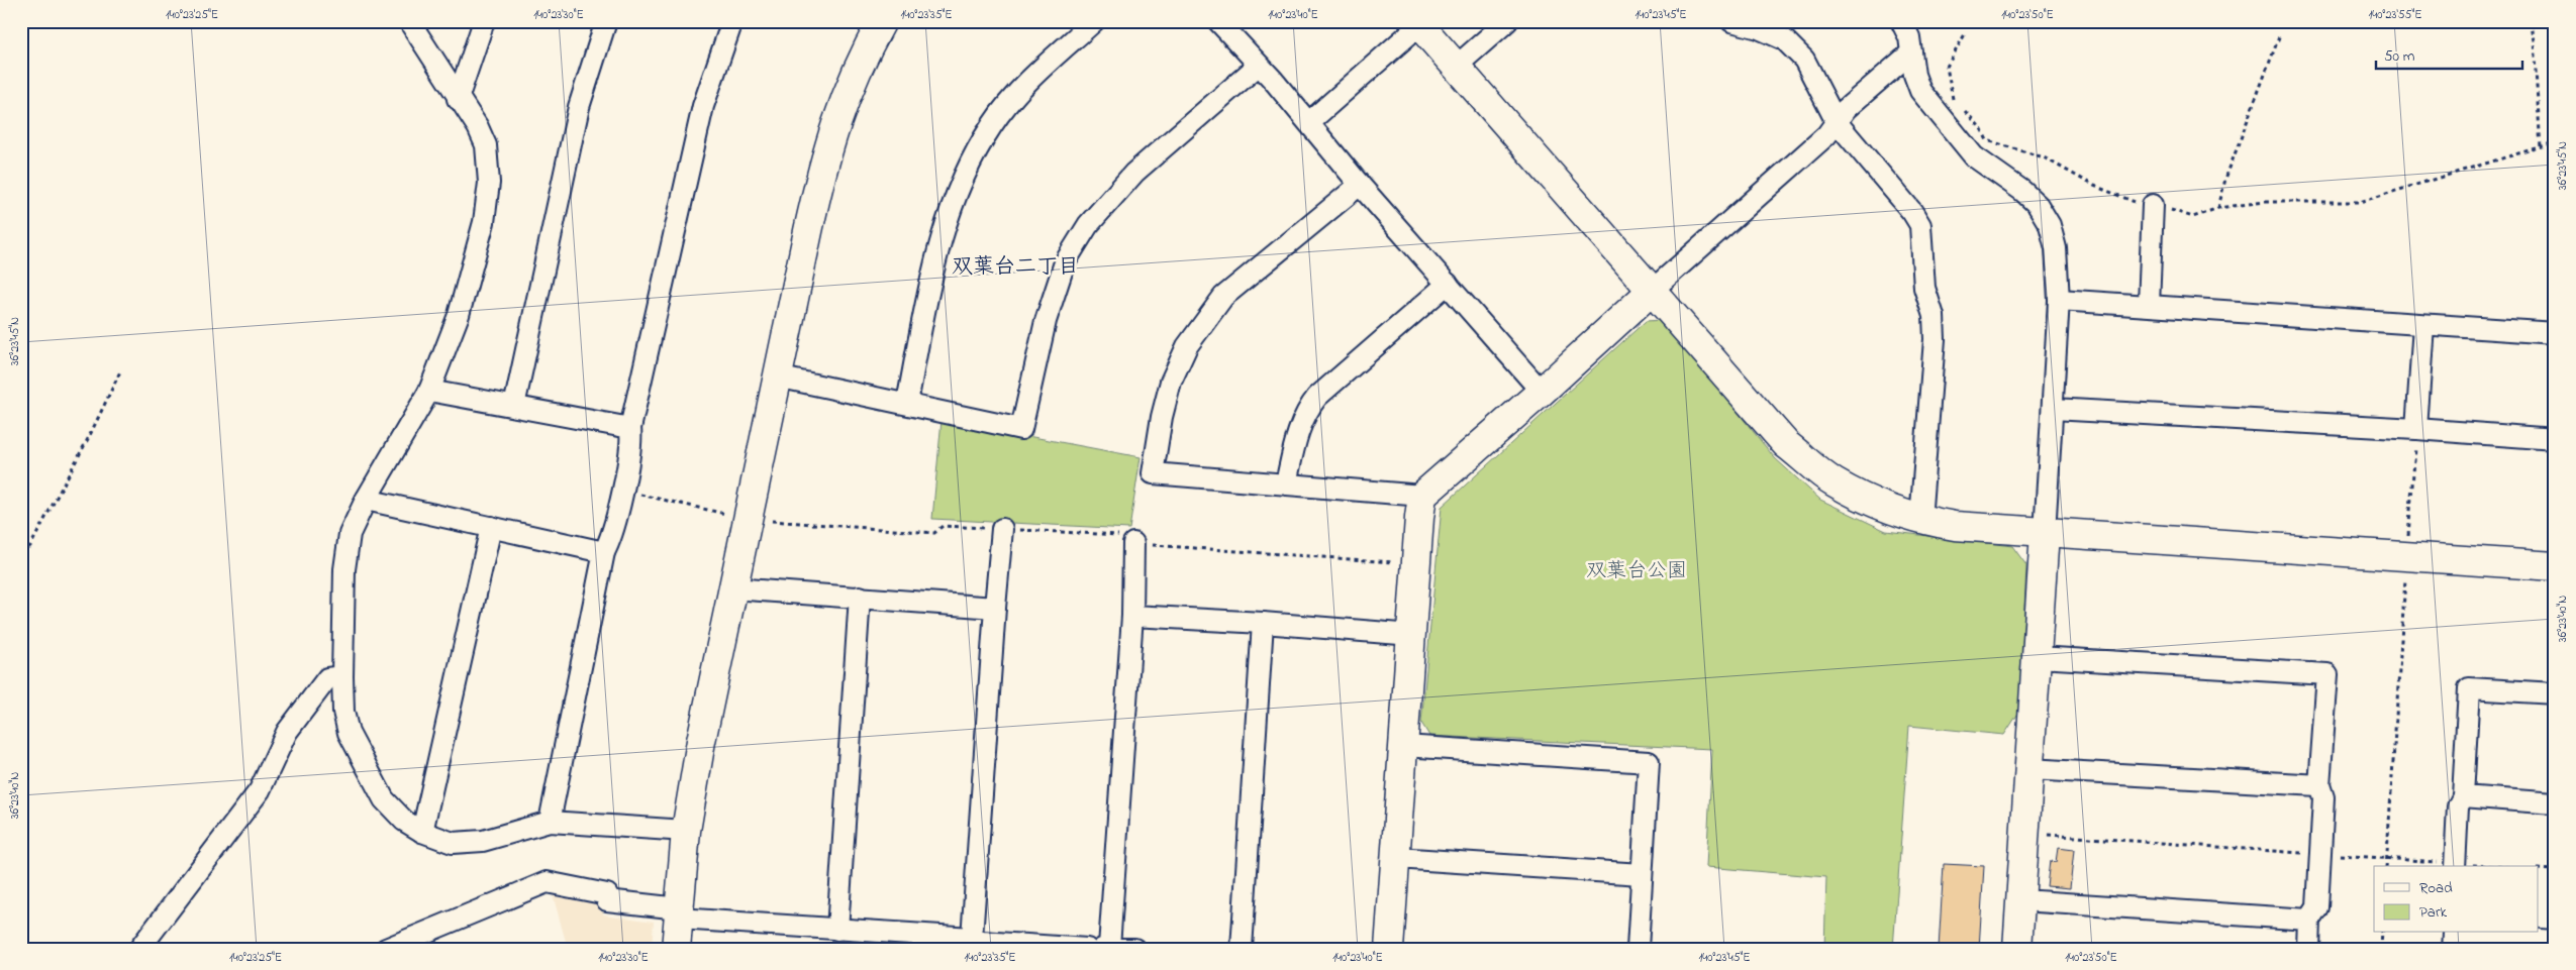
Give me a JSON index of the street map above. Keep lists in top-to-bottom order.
{
  "districts": ["双葉台二丁目"],
  "parks": ["双葉台公園"],
  "legend": ["Road", "Park"],
  "scale_bar": "50 m",
  "coordinates": [
    "140°23'25\"E",
    "140°23'30\"E",
    "140°23'35\"E",
    "140°23'40\"E",
    "140°23'45\"E",
    "140°23'50\"E",
    "140°23'55\"E",
    "36°23'45\"N",
    "36°23'40\"N"
  ]
}
